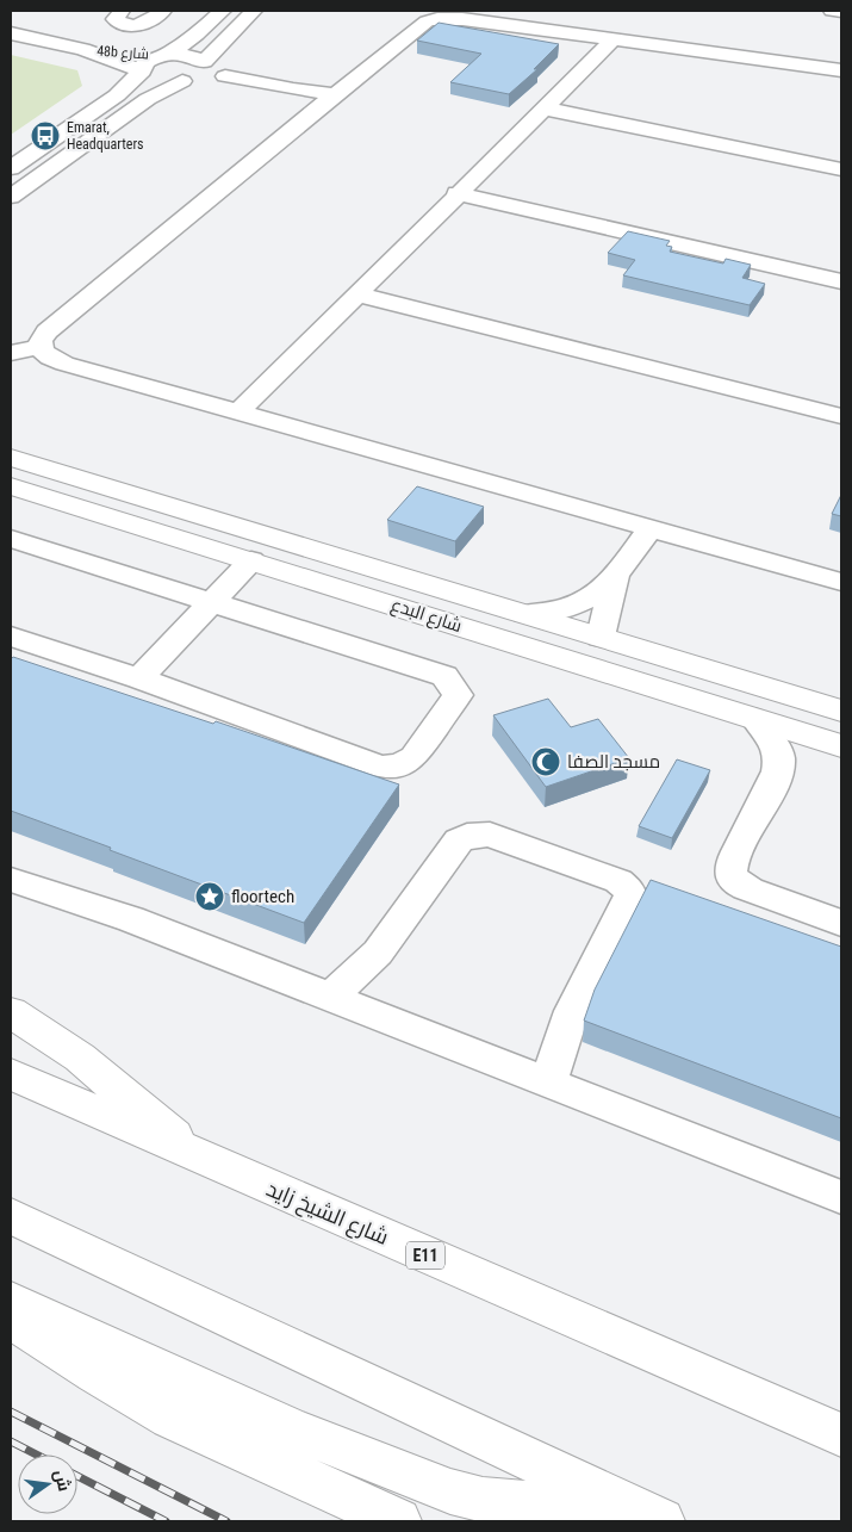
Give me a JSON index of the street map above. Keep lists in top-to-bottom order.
{
  "streets": {
    "main road": ["شارع البدع", "شارع الشيخ زايد", "E11"],
    "street": ["48b شارع"]
  },
  "places": {
    "bus stop": ["Emarat, Headquarters"],
    "mosque": ["مسجد الصفا"],
    "place": ["floortech"]
  },
  "north": "right"
}
